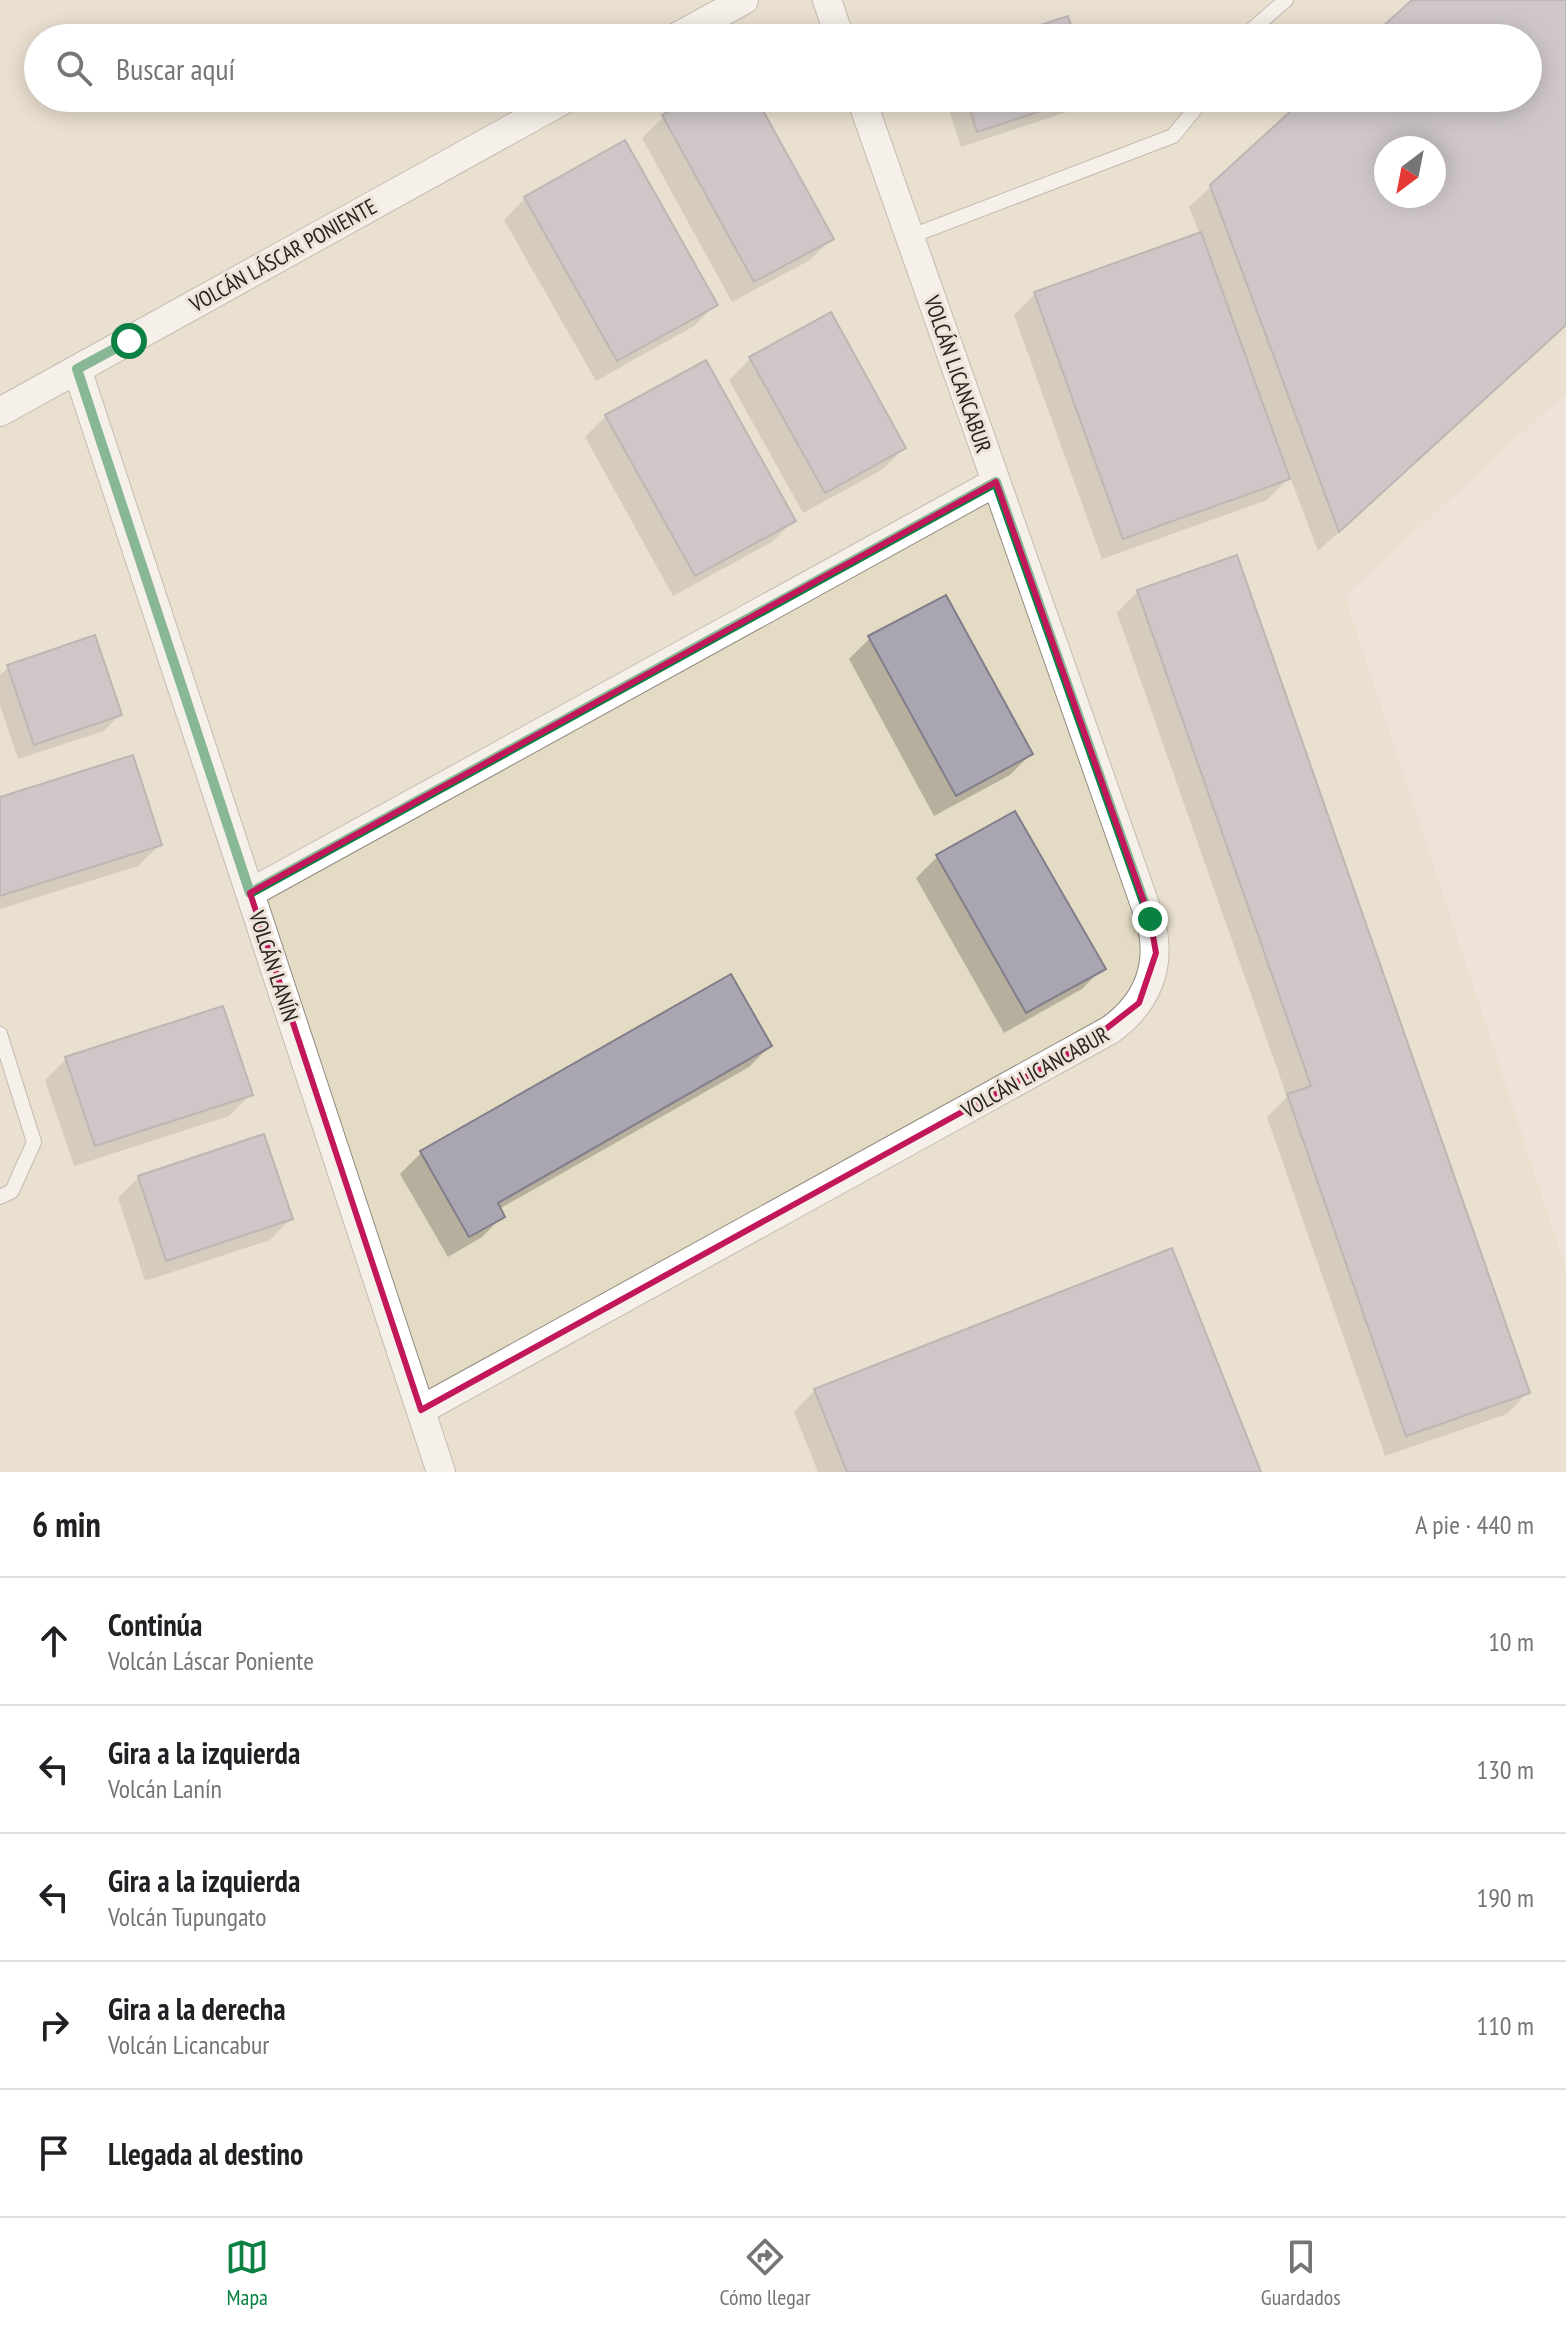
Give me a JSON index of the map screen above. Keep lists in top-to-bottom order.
{
  "streets": {
    "street": ["VOLCÁN LÁSCAR PONIENTE", "VOLCÁN LICANCABUR", "VOLCÁN LANÍN"]
  },
  "crossings": [
    ["VOLCÁN LÁSCAR PONIENTE", "VOLCÁN LANÍN"],
    ["VOLCÁN LICANCABUR", "VOLCÁN LANÍN"]
  ],
  "north": "bottom left",
  "page": {
    "search": "Buscar aquí",
    "heading": ["6 min", "A pie · 440 m"],
    "list": [
      ["Continúa", "Volcán Láscar Poniente", "10 m"],
      ["Gira a la izquierda", "Volcán Lanín", "130 m"],
      ["Gira a la izquierda", "Volcán Tupungato", "190 m"],
      ["Gira a la derecha", "Volcán Licancabur", "110 m"],
      "Llegada al destino"
    ],
    "nav": ["Mapa", "Cómo llegar", "Guardados"]
  }
}
